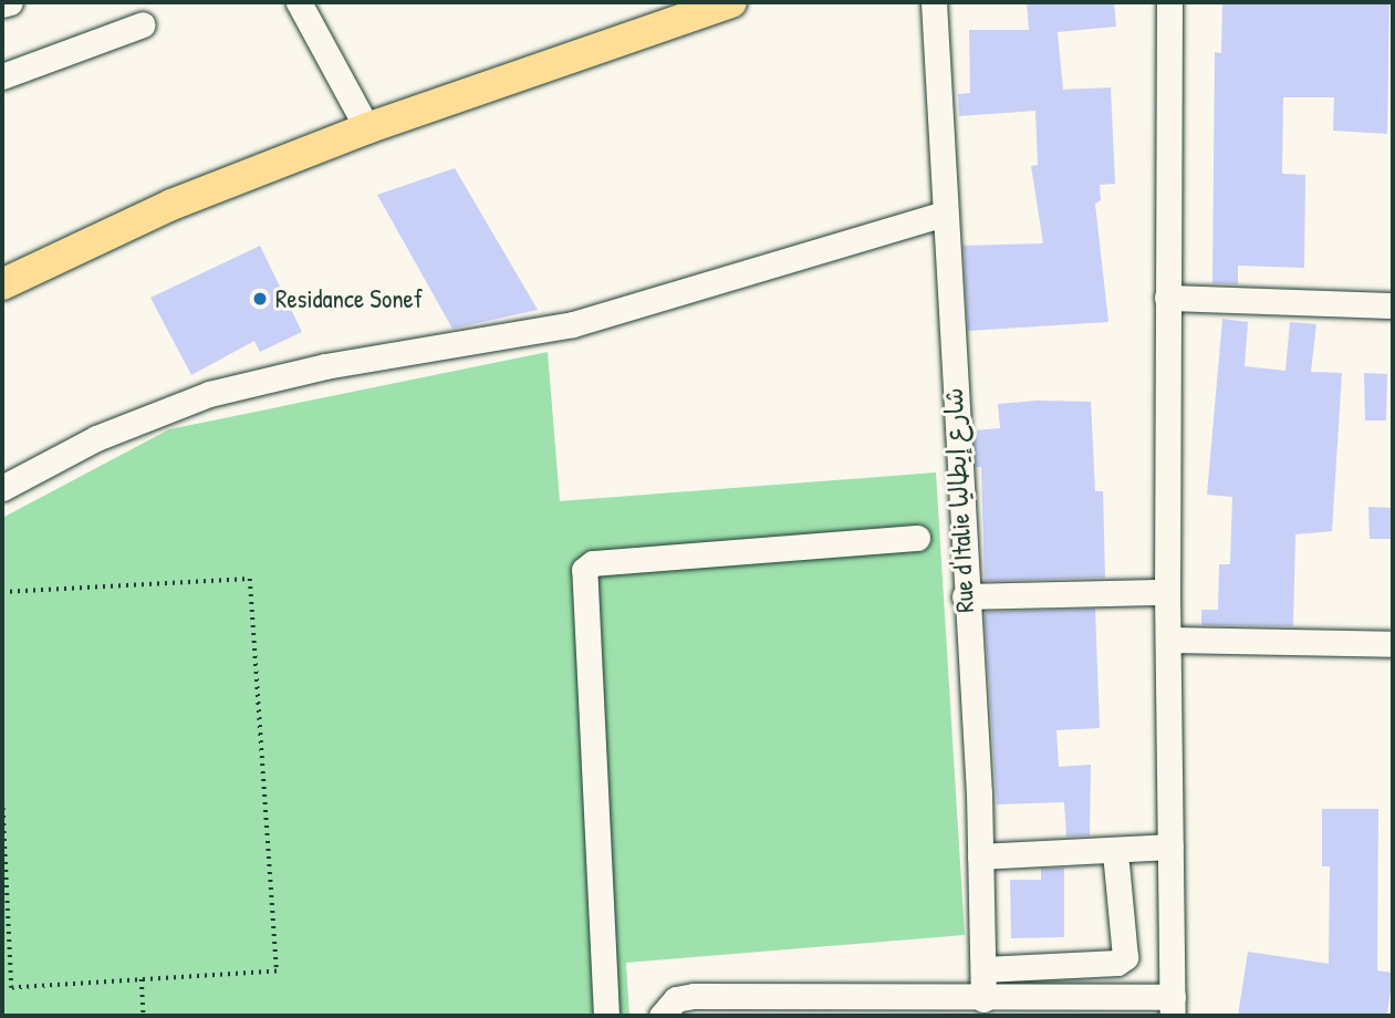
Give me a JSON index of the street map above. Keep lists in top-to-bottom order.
{
  "streets": {
    "street": ["Rue d'Italie شارع إيطاليا"]
  },
  "places": ["Residance Sonef"]
}
